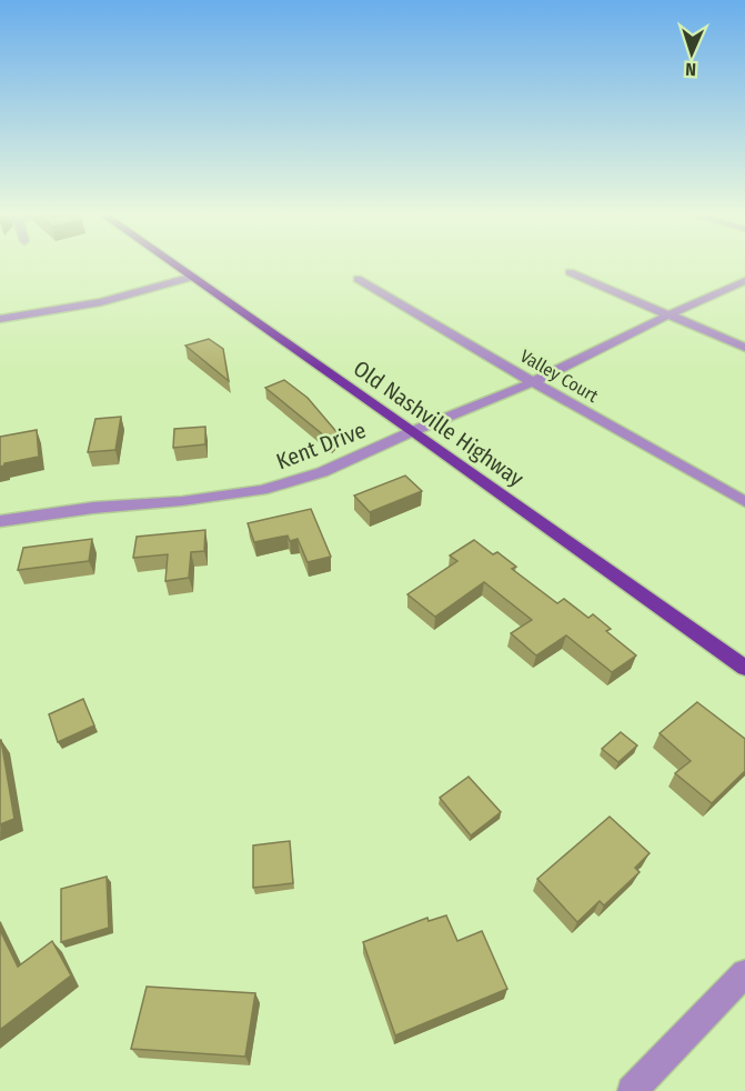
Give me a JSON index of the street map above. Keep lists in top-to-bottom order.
{
  "streets": {
    "main road": ["Old Nashville Highway"],
    "street": ["Valley Court", "Kent Drive"]
  },
  "crossings": [
    ["Valley Court", "Kent Drive"],
    ["Old Nashville Highway", "Kent Drive"]
  ],
  "north": "bottom"
}
